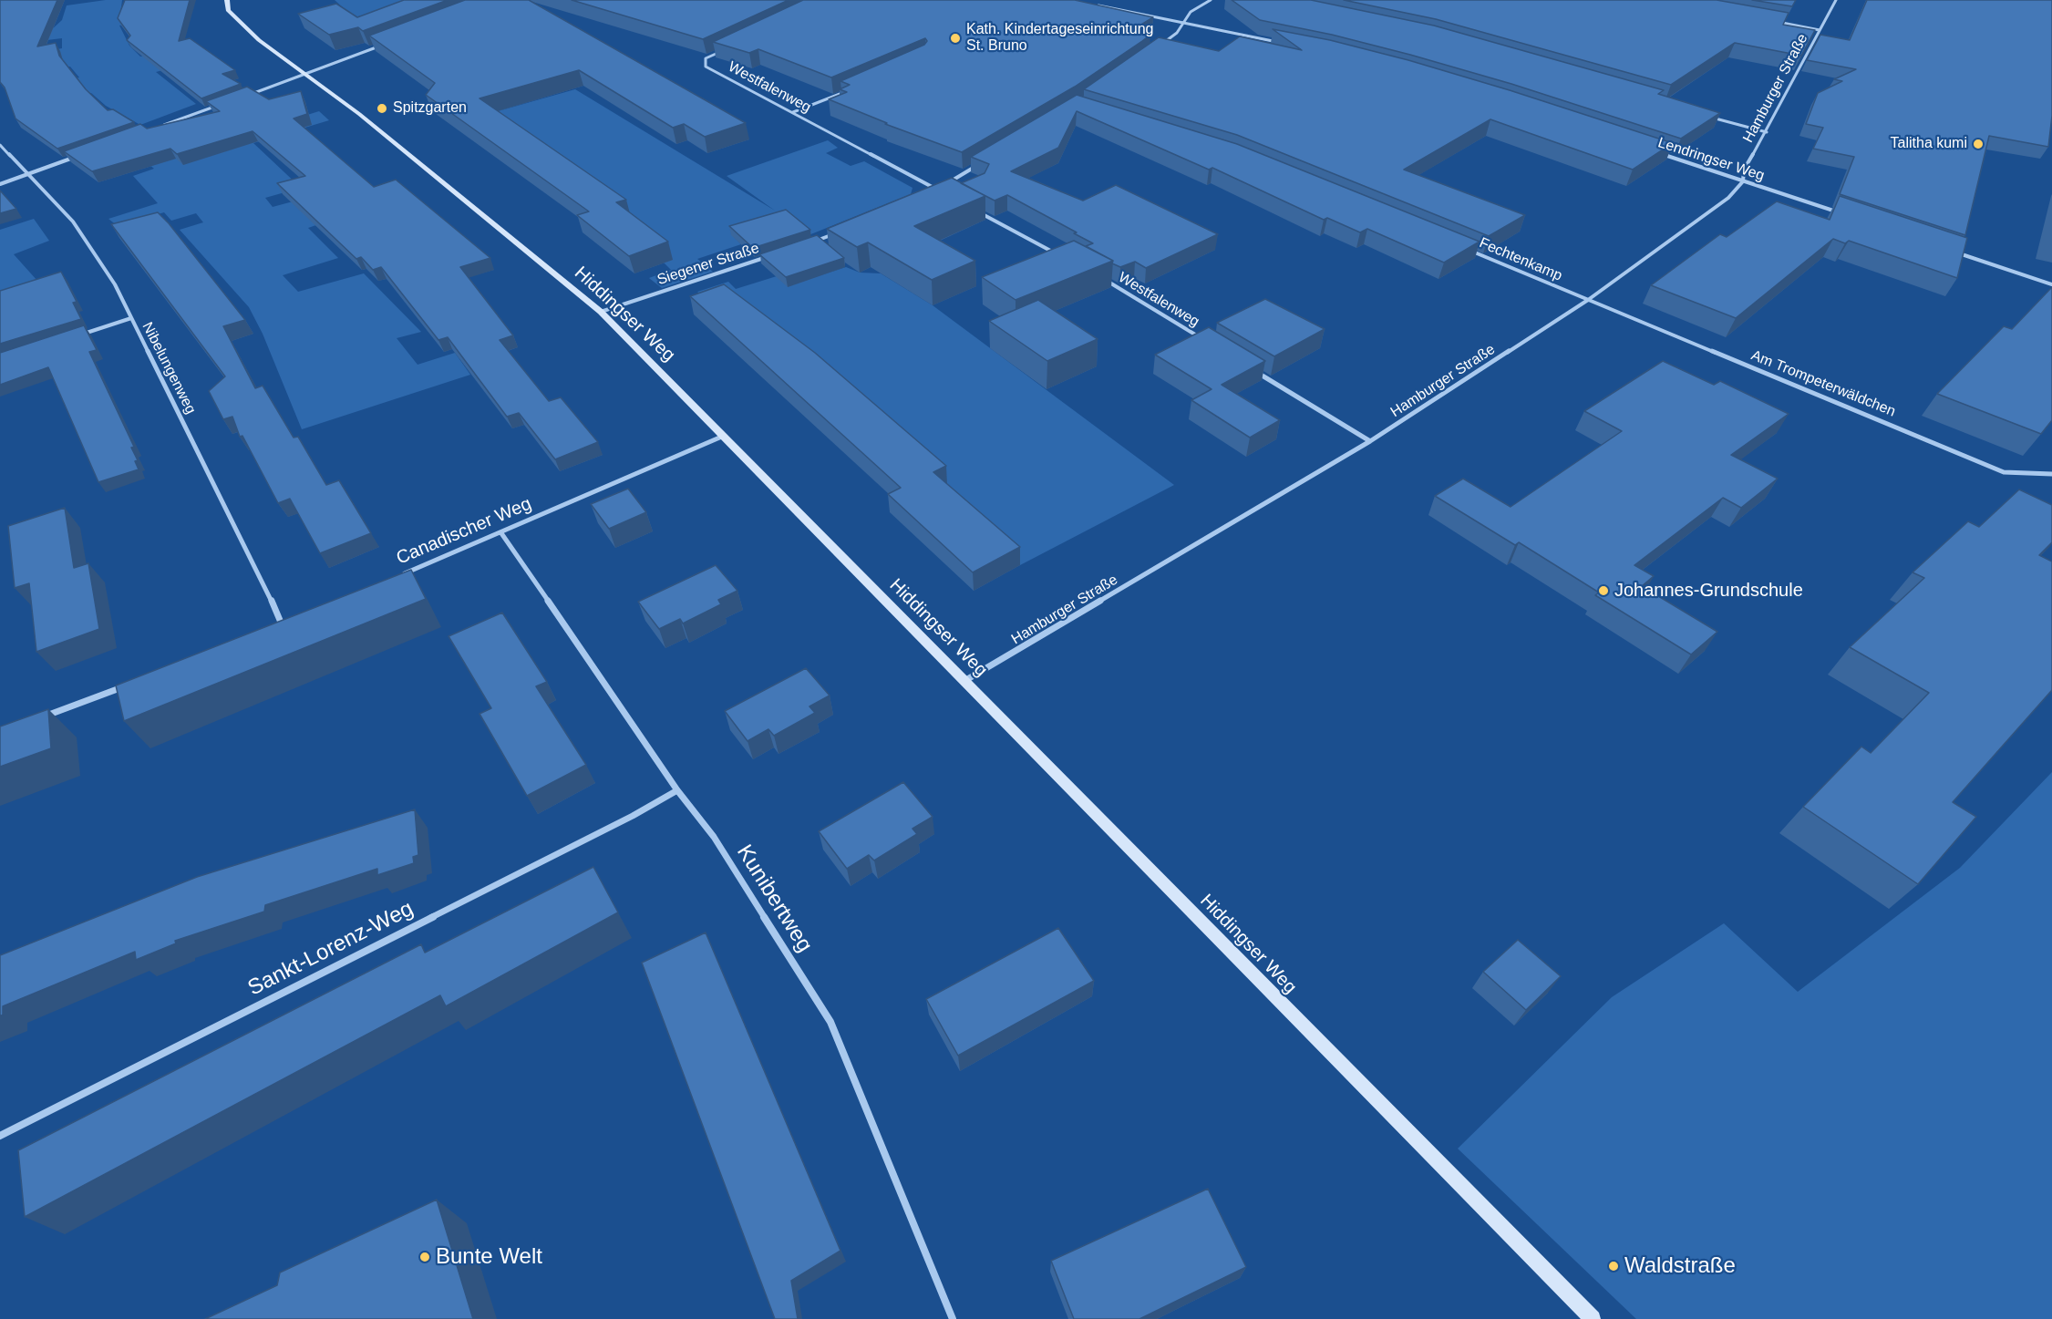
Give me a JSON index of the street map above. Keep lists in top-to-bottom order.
{
  "streets": {
    "main road": ["Hiddingser Weg"],
    "street": [
      "Westfalenweg",
      "Hamburger Straße",
      "Lendringser Weg",
      "Fechtenkamp",
      "Siegener Straße",
      "Nibelungenweg",
      "Am Trompeterwäldchen",
      "Canadischer Weg",
      "Kunibertweg",
      "Sankt-Lorenz-Weg"
    ]
  },
  "crossings": [
    ["Hamburger Straße", "Lendringser Weg"],
    ["Hamburger Straße", "Fechtenkamp"],
    ["Hamburger Straße", "Hiddingser Weg"],
    ["Hamburger Straße", "Am Trompeterwäldchen"],
    ["Fechtenkamp", "Am Trompeterwäldchen"],
    ["Siegener Straße", "Hiddingser Weg"],
    ["Hiddingser Weg", "Canadischer Weg"],
    ["Canadischer Weg", "Kunibertweg"],
    ["Kunibertweg", "Sankt-Lorenz-Weg"]
  ],
  "places": [
    "Kath. Kindertageseinrichtung St. Bruno",
    "Spitzgarten",
    "Talitha kumi",
    "Johannes-Grundschule",
    "Bunte Welt",
    "Waldstraße"
  ]
}
